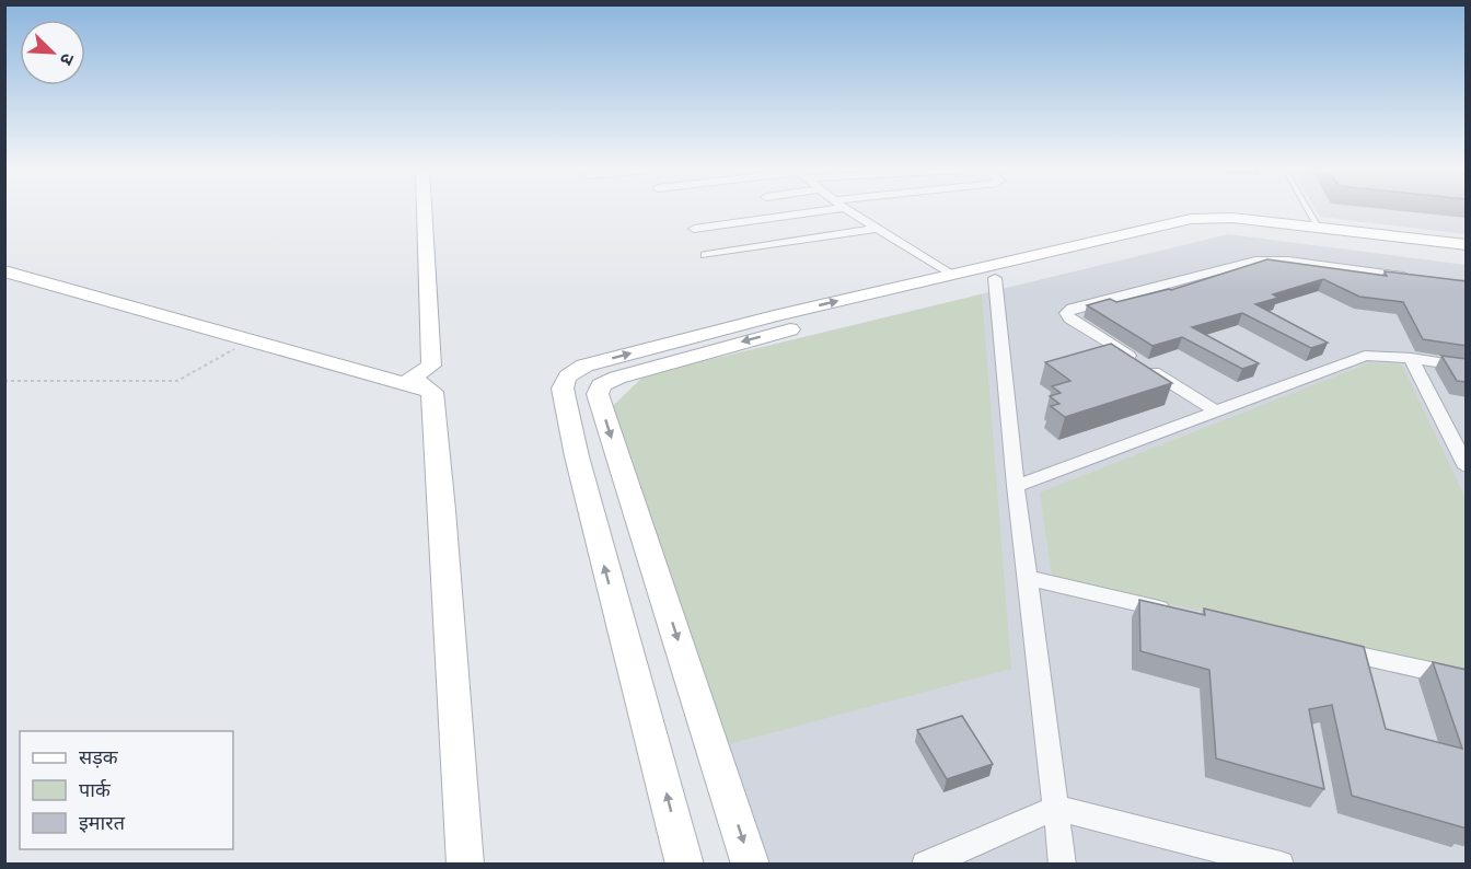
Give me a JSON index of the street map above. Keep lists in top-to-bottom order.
{
  "legend": ["सड़क", "पार्क", "इमारत"],
  "north": "bottom right"
}
